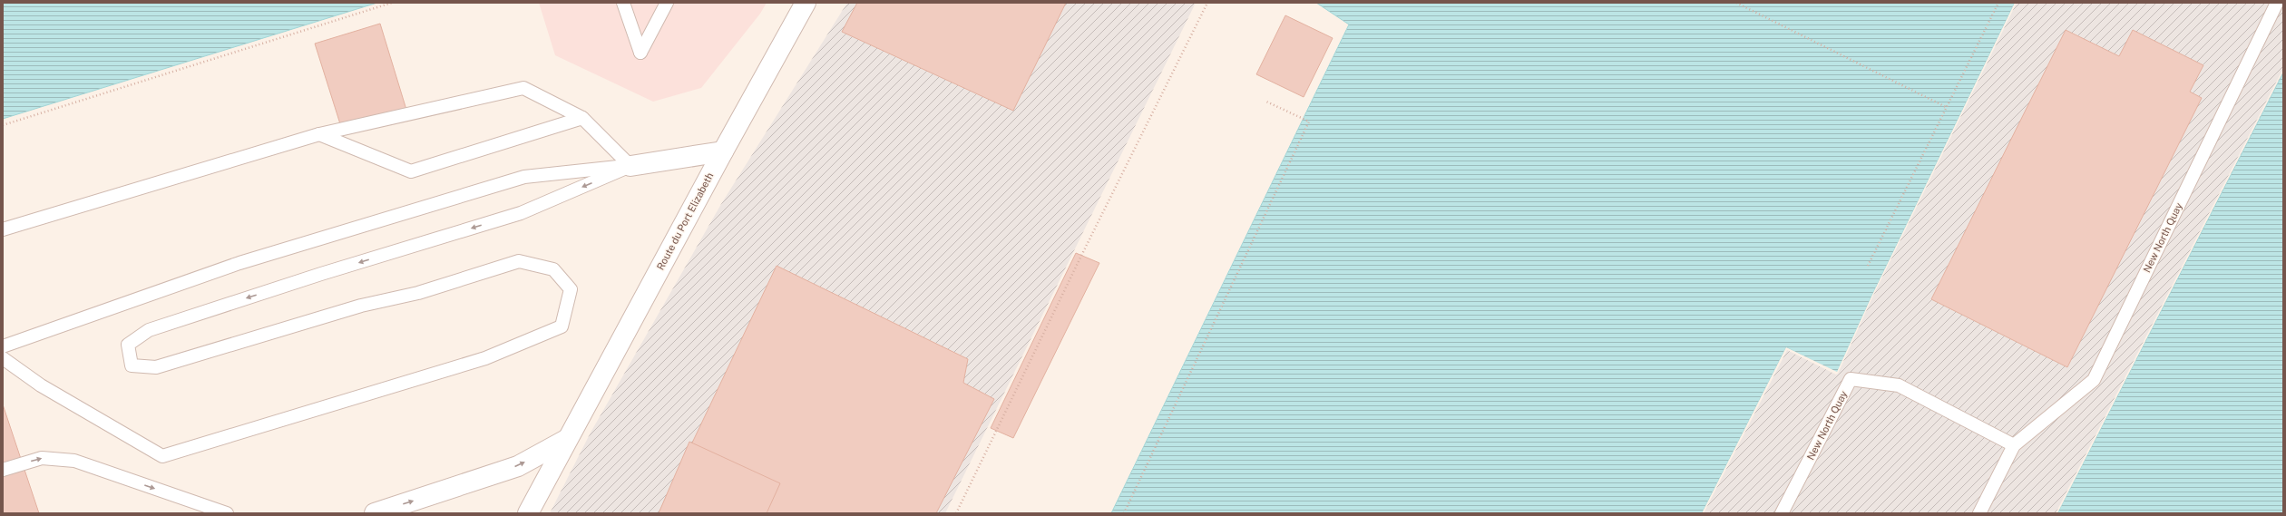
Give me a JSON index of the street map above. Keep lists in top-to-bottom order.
{
  "streets": {
    "street": ["Route du Port Elizabeth"],
    "lane": ["New North Quay"]
  }
}
